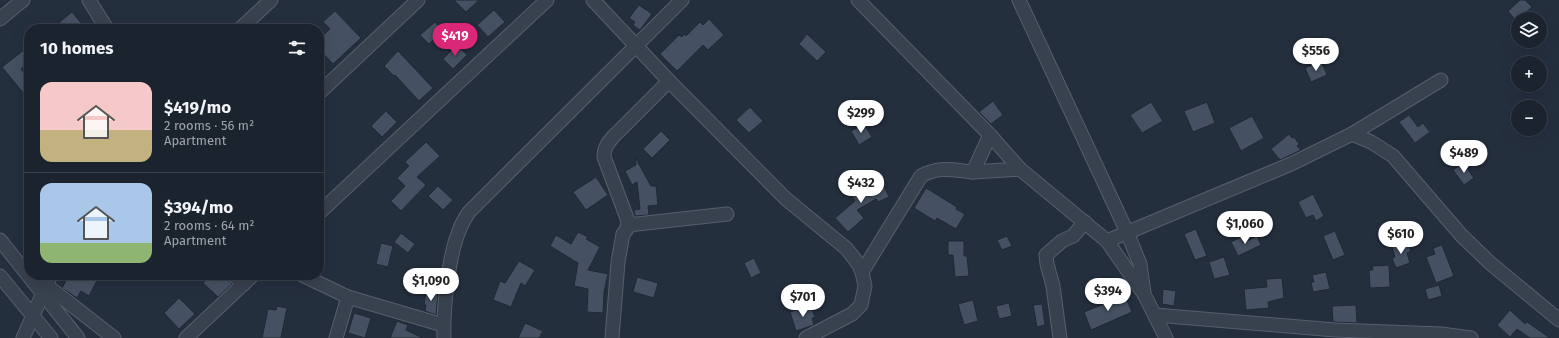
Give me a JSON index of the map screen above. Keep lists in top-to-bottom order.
{
  "page": {
    "map_buttons": ["+", "−"],
    "price": [
      "$419",
      "$556",
      "$299",
      "$489",
      "$432",
      "$1,060",
      "$610",
      "$1,090",
      "$394",
      "$701"
    ],
    "heading": "10 homes",
    "list": [
      {
        "name": "$419/mo",
        "note": "2 rooms · 56 m² · Apartment"
      },
      {
        "name": "$394/mo",
        "note": "2 rooms · 64 m² · Apartment"
      }
    ]
  }
}
